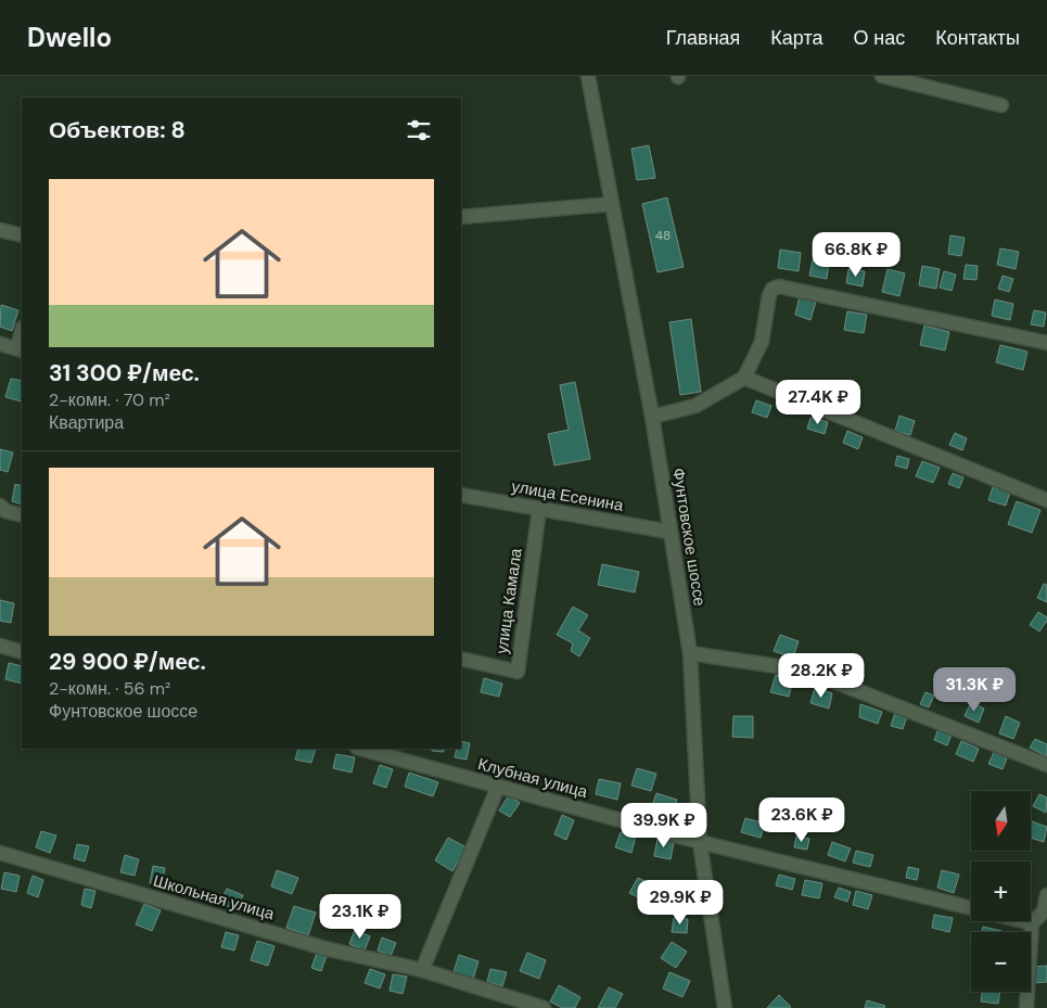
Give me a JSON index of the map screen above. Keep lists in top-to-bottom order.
{
  "streets": {
    "street": [
      "улица Есенина",
      "Фунтовское шоссе",
      "улица Камала",
      "Клубная улица",
      "Школьная улица"
    ]
  },
  "crossings": [
    ["улица Есенина", "Фунтовское шоссе"],
    ["улица Есенина", "улица Камала"],
    ["Фунтовское шоссе", "Клубная улица"]
  ],
  "house_numbers": ["48"],
  "north": "bottom",
  "page": {
    "header": "Dwello",
    "nav": [
      "Главная",
      "Карта",
      "О нас",
      "Контакты"
    ],
    "heading": "Объектов: 8",
    "list": [
      {
        "name": "31 300 ₽/мес.",
        "note": "2-комн. · 70 m² · Квартира"
      },
      {
        "name": "29 900 ₽/мес.",
        "note": "2-комн. · 56 m² · Фунтовское шоссе"
      }
    ],
    "price": [
      "66.8K ₽",
      "27.4K ₽",
      "28.2K ₽",
      "31.3K ₽",
      "23.6K ₽",
      "39.9K ₽",
      "29.9K ₽",
      "23.1K ₽"
    ],
    "map_buttons": ["+", "−"]
  }
}
